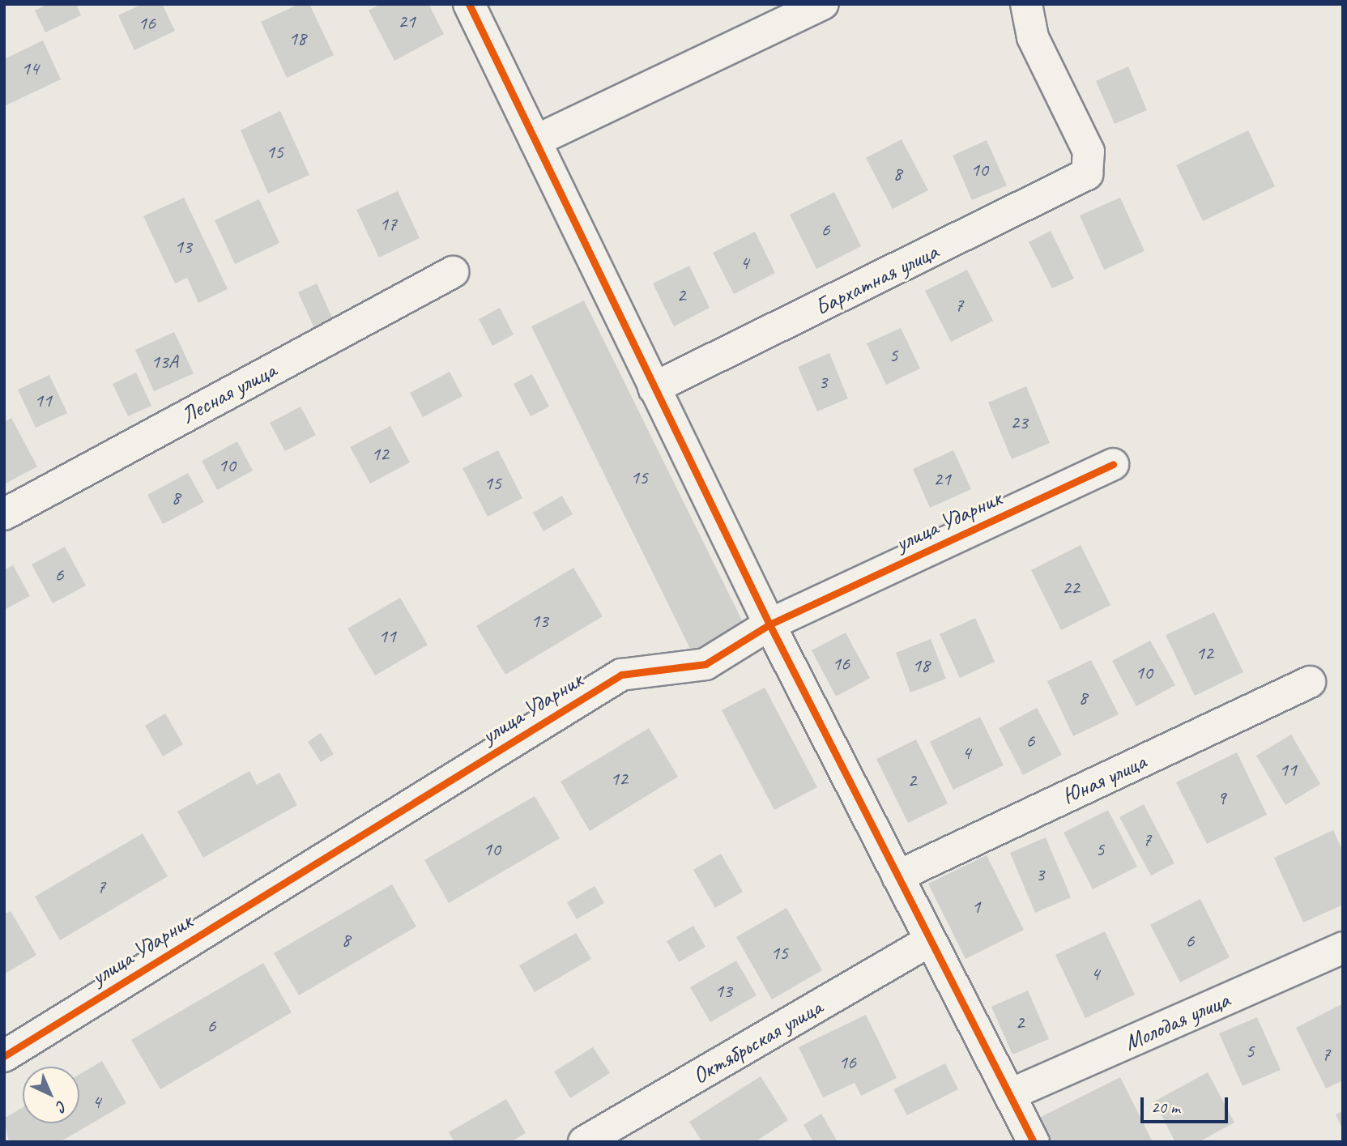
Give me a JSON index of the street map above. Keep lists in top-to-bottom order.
{
  "streets": {
    "street": [
      "Бархатная улица",
      "Лесная улица",
      "улица Ударник",
      "Юная улица",
      "Молодая улица",
      "Октябрьская улица"
    ]
  },
  "house_numbers": [
    "21",
    "16",
    "18",
    "14",
    "15",
    "10",
    "8",
    "17",
    "6",
    "13",
    "4",
    "2",
    "7",
    "5",
    "13А",
    "3",
    "11",
    "23",
    "12",
    "10",
    "15",
    "21",
    "15",
    "8",
    "6",
    "22",
    "13",
    "11",
    "12",
    "16",
    "18",
    "10",
    "8",
    "6",
    "4",
    "11",
    "12",
    "2",
    "9",
    "7",
    "10",
    "5",
    "3",
    "7",
    "1",
    "8",
    "6",
    "15",
    "4",
    "13",
    "2",
    "6",
    "5",
    "7",
    "16",
    "4"
  ],
  "scale_bar": "20 m",
  "north": "bottom right"
}
